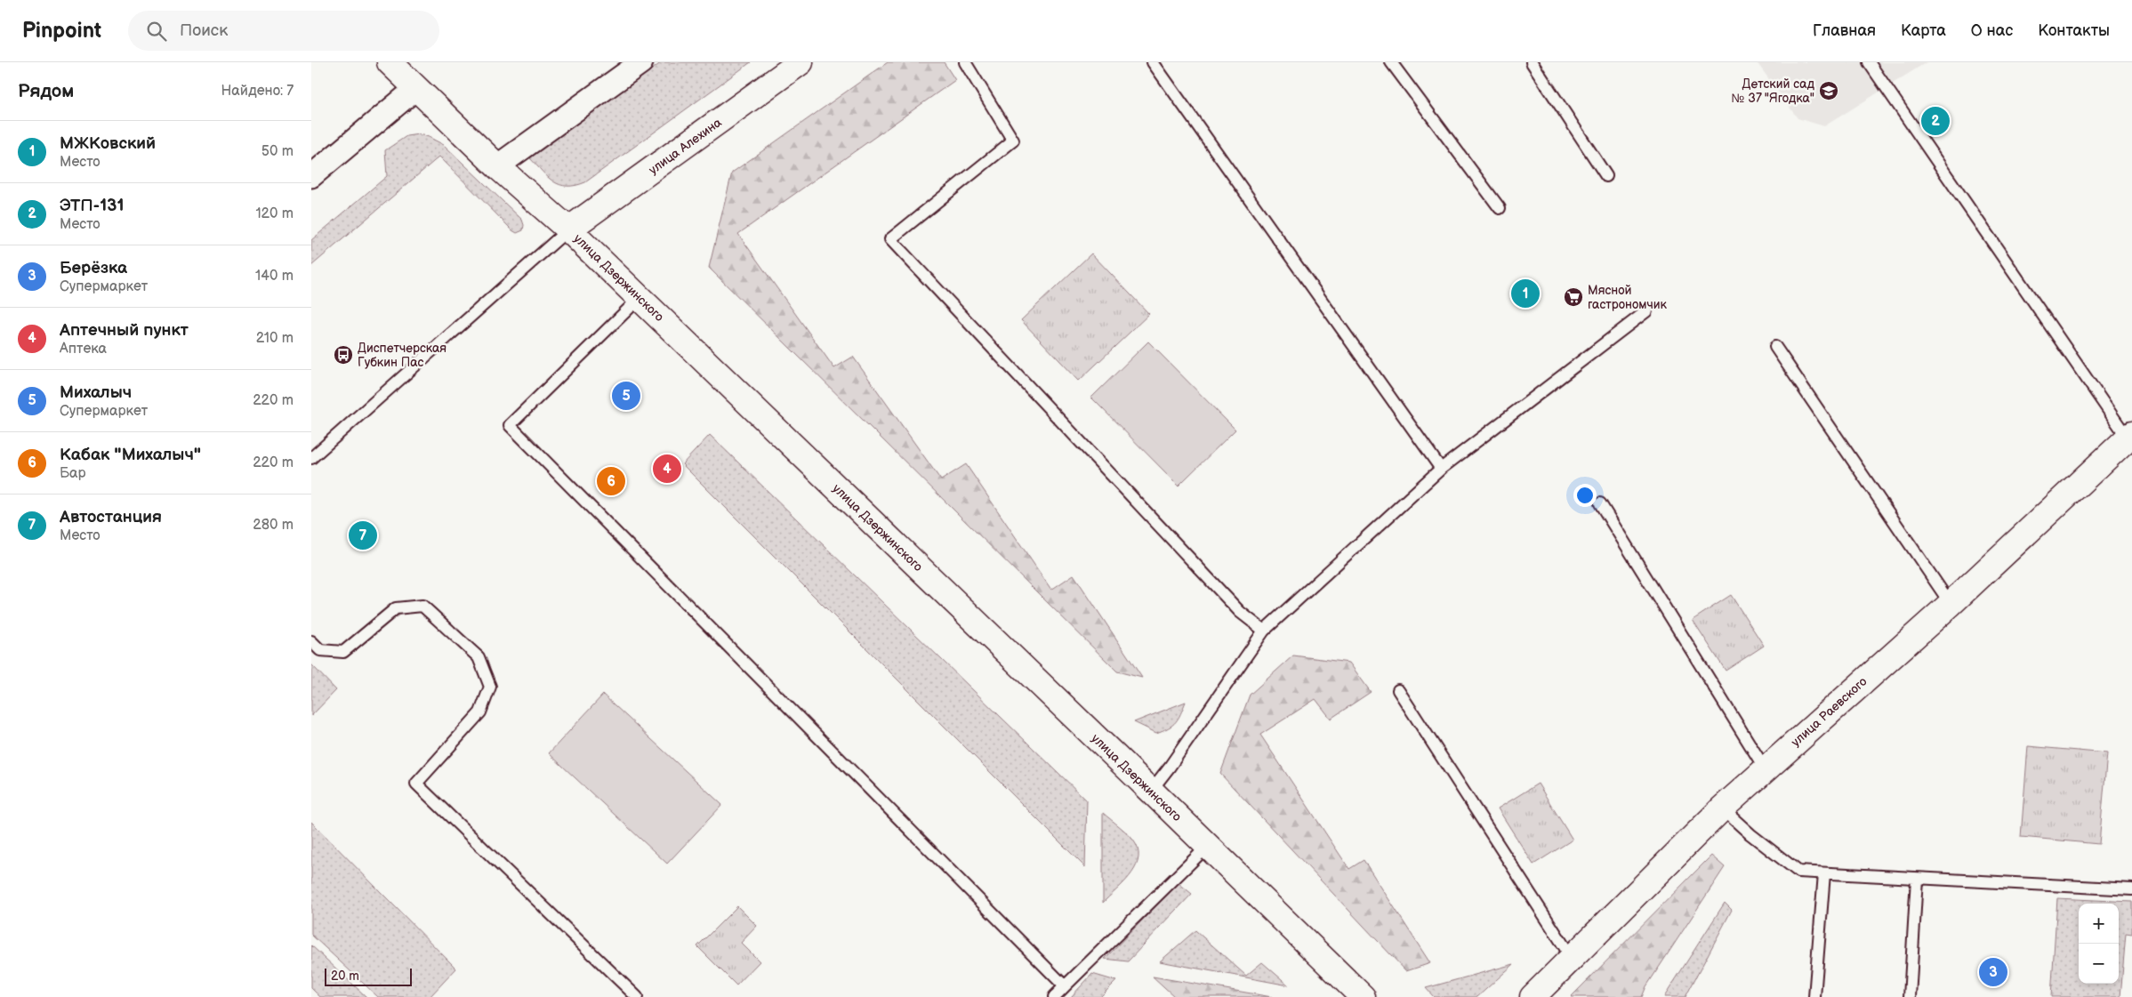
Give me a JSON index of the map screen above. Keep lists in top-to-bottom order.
{
  "streets": {
    "main road": ["улица Алехина", "улица Дзержинского", "улица Раевского"]
  },
  "crossings": [
    ["улица Алехина", "улица Дзержинского"]
  ],
  "places": {
    "school or university": ["Детский сад № 37 \"Ягодка\""],
    "supermarket": ["Мясной гастрономчик"],
    "bus stop": ["Диспетчерская Губкин Пас"]
  },
  "scale_bar": "20 m",
  "page": {
    "header": "Pinpoint",
    "search": "Поиск",
    "nav": [
      "Главная",
      "Карта",
      "О нас",
      "Контакты"
    ],
    "heading": ["Рядом", "Найдено: 7"],
    "pins": [
      "2",
      "1",
      "5",
      "4",
      "6",
      "7",
      "3"
    ],
    "list": [
      {
        "mark": "1",
        "name": "МЖКовский",
        "note": "Место",
        "value": "50 m"
      },
      {
        "mark": "2",
        "name": "ЭТП-131",
        "note": "Место",
        "value": "120 m"
      },
      {
        "mark": "3",
        "name": "Берёзка",
        "note": "Супермаркет",
        "value": "140 m"
      },
      {
        "mark": "4",
        "name": "Аптечный пункт",
        "note": "Аптека",
        "value": "210 m"
      },
      {
        "mark": "5",
        "name": "Михалыч",
        "note": "Супермаркет",
        "value": "220 m"
      },
      {
        "mark": "6",
        "name": "Кабак \"Михалыч\"",
        "note": "Бар",
        "value": "220 m"
      },
      {
        "mark": "7",
        "name": "Автостанция",
        "note": "Место",
        "value": "280 m"
      }
    ],
    "map_buttons": ["+", "−"],
    "scale": "20 m"
  }
}
